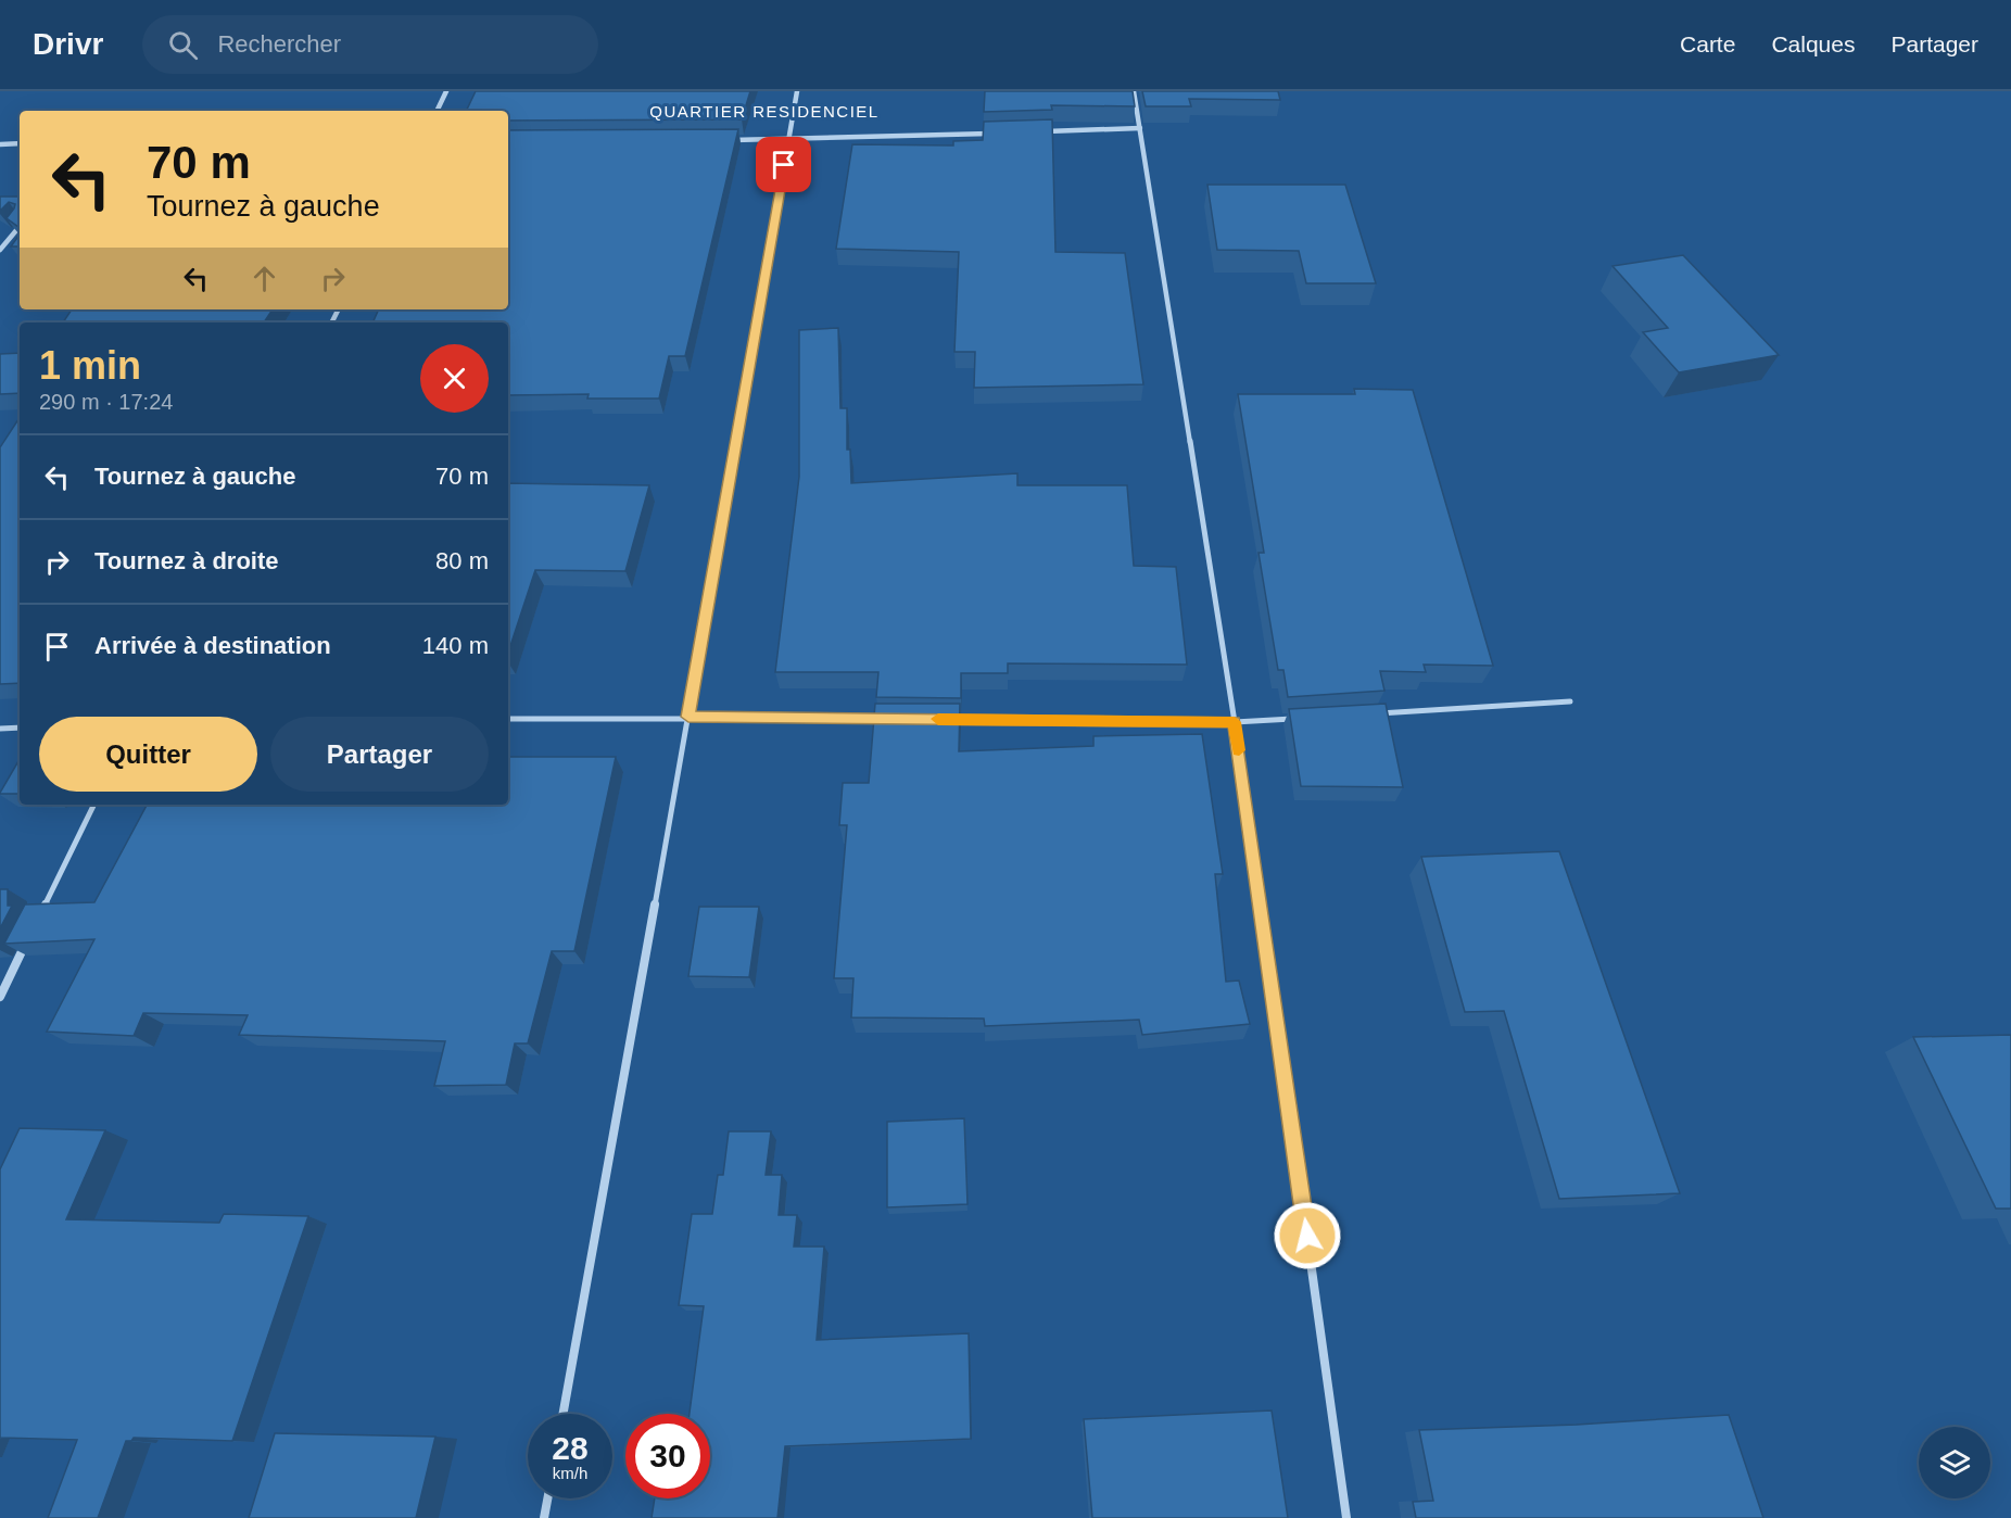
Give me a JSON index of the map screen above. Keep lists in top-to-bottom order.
{
  "districts": ["QUARTIER RESIDENCIEL"],
  "page": {
    "header": "Drivr",
    "search": "Rechercher",
    "nav": ["Carte", "Calques", "Partager"],
    "turn": ["70 m", "Tournez à gauche"],
    "heading": ["1 min", "290 m · 17:24"],
    "list": [
      {
        "name": "Tournez à gauche",
        "value": "70 m"
      },
      {
        "name": "Tournez à droite",
        "value": "80 m"
      },
      {
        "name": "Arrivée à destination",
        "value": "140 m"
      }
    ],
    "buttons": ["Quitter", "Partager"],
    "speed": "28 km/h",
    "limit": "30"
  }
}
